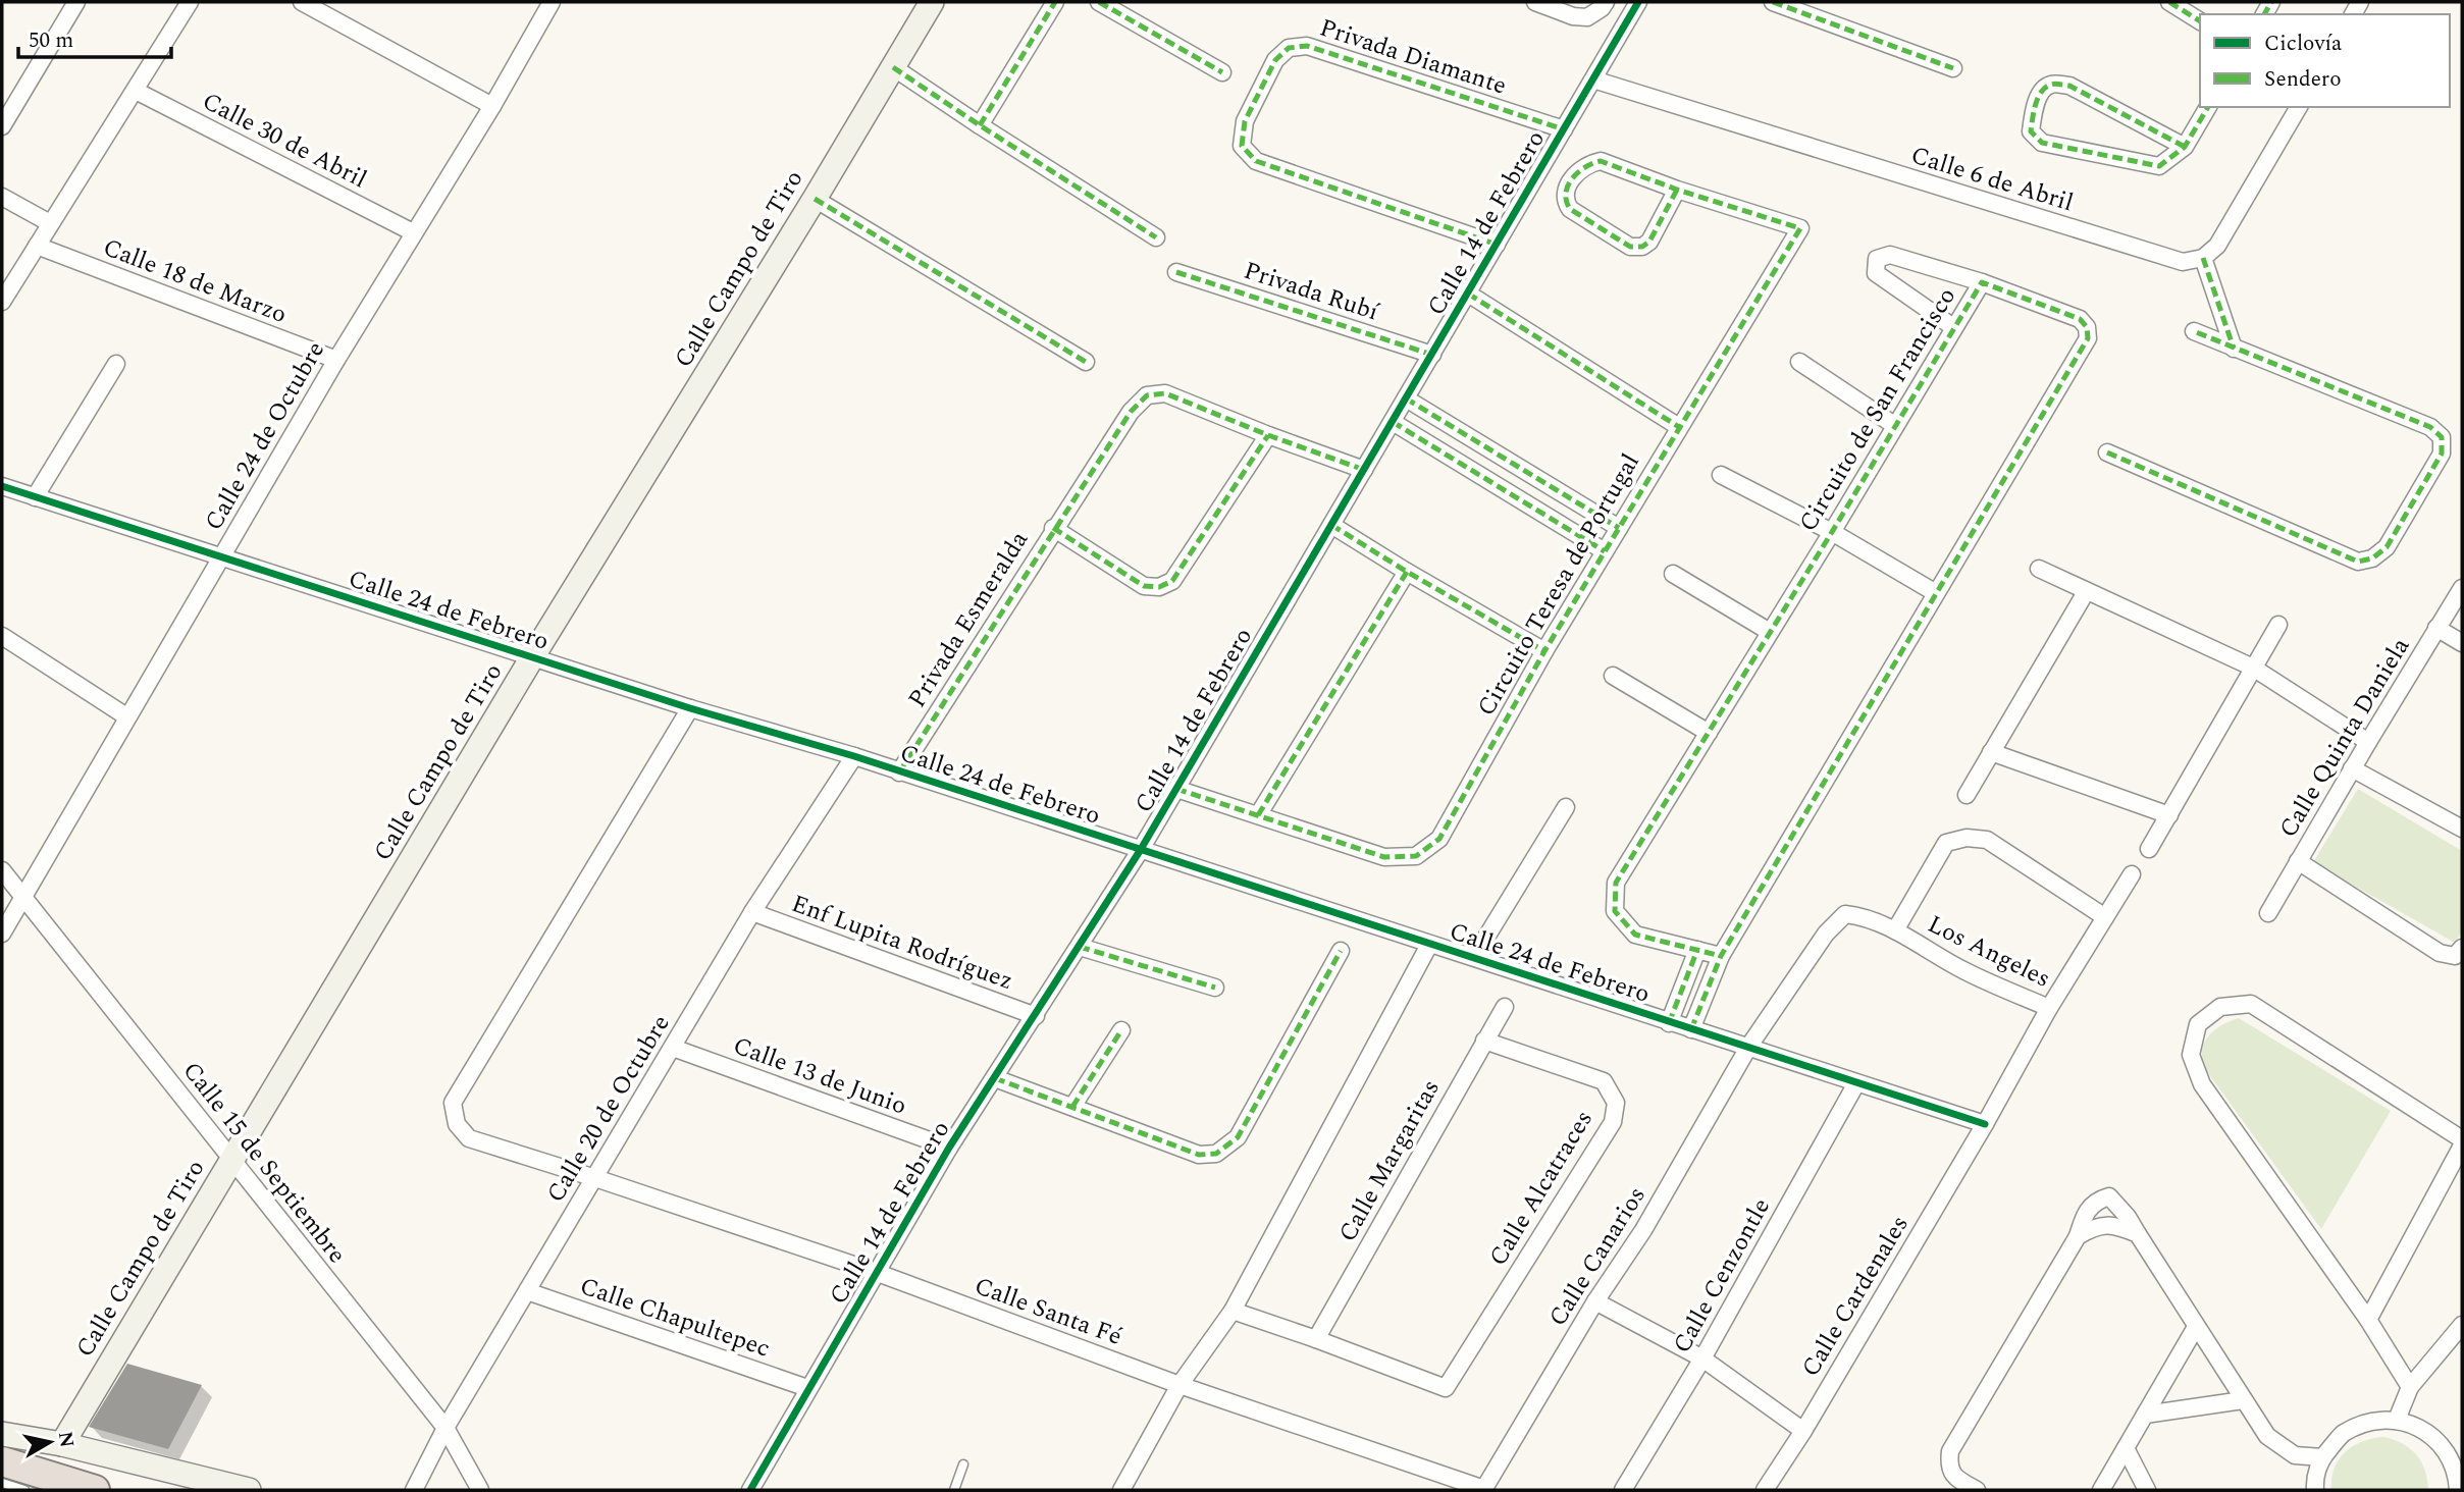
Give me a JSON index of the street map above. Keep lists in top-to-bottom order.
{
  "streets": {
    "street": [
      "Privada Diamante",
      "Calle 30 de Abril",
      "Calle 6 de Abril",
      "Calle 14 de Febrero",
      "Calle Campo de Tiro",
      "Calle 18 de Marzo",
      "Privada Rubí",
      "Circuito de San Francisco",
      "Calle 24 de Octubre",
      "Circuito Teresa de Portugal",
      "Calle 24 de Febrero",
      "Privada Esmeralda",
      "Calle Quinta Daniela",
      "Enf Lupita Rodríguez",
      "Los Angeles",
      "Calle 13 de Junio",
      "Calle 20 de Octubre",
      "Calle Margaritas",
      "Calle 15 de Septiembre",
      "Calle Alcatraces",
      "Calle Canarios",
      "Calle Cenzontle",
      "Calle Cardenales",
      "Calle Santa Fé",
      "Calle Chapultepec"
    ]
  },
  "crossings": [
    ["Privada Diamante", "Calle 14 de Febrero"],
    ["Calle 30 de Abril", "Calle 24 de Octubre"],
    ["Calle 6 de Abril", "Calle 14 de Febrero"],
    ["Calle 14 de Febrero", "Privada Rubí"],
    ["Calle 14 de Febrero", "Circuito Teresa de Portugal"],
    ["Calle 14 de Febrero", "Calle 24 de Febrero"],
    ["Calle 14 de Febrero", "Privada Esmeralda"],
    ["Calle 14 de Febrero", "Enf Lupita Rodríguez"],
    ["Calle 14 de Febrero", "Calle 13 de Junio"],
    ["Calle 14 de Febrero", "Calle Santa Fé"],
    ["Calle 14 de Febrero", "Calle Chapultepec"],
    ["Calle Campo de Tiro", "Calle 24 de Febrero"],
    ["Calle Campo de Tiro", "Calle 15 de Septiembre"],
    ["Calle 18 de Marzo", "Calle 24 de Octubre"],
    ["Circuito de San Francisco", "Calle 24 de Febrero"],
    ["Calle 24 de Octubre", "Calle 24 de Febrero"],
    ["Calle 24 de Octubre", "Calle 15 de Septiembre"],
    ["Calle 24 de Febrero", "Privada Esmeralda"],
    ["Calle 24 de Febrero", "Los Angeles"],
    ["Calle 24 de Febrero", "Calle 20 de Octubre"],
    ["Calle 24 de Febrero", "Calle Canarios"],
    ["Calle 24 de Febrero", "Calle Cenzontle"],
    ["Calle 24 de Febrero", "Calle Cardenales"],
    ["Calle 24 de Febrero", "Calle Santa Fé"],
    ["Enf Lupita Rodríguez", "Calle 20 de Octubre"],
    ["Los Angeles", "Calle Canarios"],
    ["Los Angeles", "Calle Cardenales"],
    ["Calle 13 de Junio", "Calle 20 de Octubre"],
    ["Calle 20 de Octubre", "Calle 15 de Septiembre"],
    ["Calle 20 de Octubre", "Calle Santa Fé"],
    ["Calle 20 de Octubre", "Calle Chapultepec"],
    ["Calle Margaritas", "Calle Alcatraces"],
    ["Calle Canarios", "Calle Santa Fé"]
  ],
  "legend": ["Ciclovía", "Sendero"],
  "scale_bar": "50 m",
  "north": "right"
}
